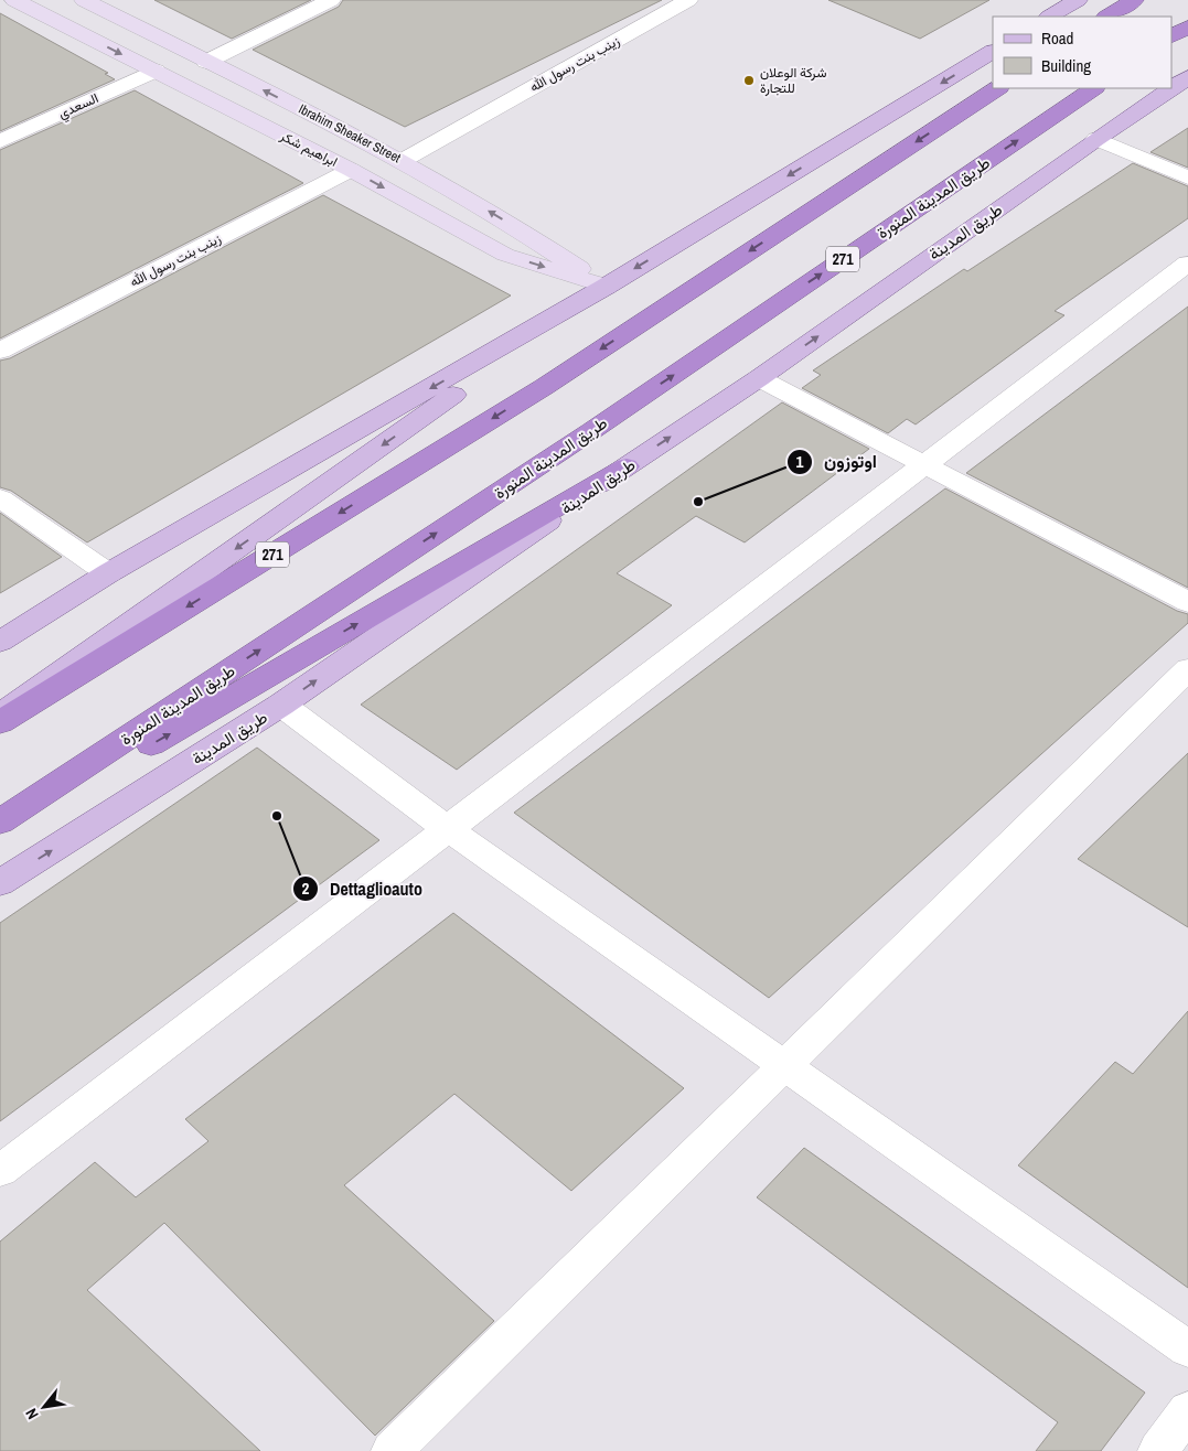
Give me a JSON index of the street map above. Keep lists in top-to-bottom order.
{
  "streets": {
    "highway": ["طريق المدينة المنورة", "271"],
    "main road": ["طريق المدينة"],
    "street": [
      "زينب بنت رسول الله",
      "السعدي",
      "Ibrahim Sheaker Street",
      "ابراهيم شكر"
    ]
  },
  "crossings": [
    ["زينب بنت رسول الله", "Ibrahim Sheaker Street"],
    ["زينب بنت رسول الله", "ابراهيم شكر"],
    ["السعدي", "ابراهيم شكر"],
    ["Ibrahim Sheaker Street", "ابراهيم شكر"]
  ],
  "one_way": ["Ibrahim Sheaker Street", "ابراهيم شكر"],
  "places": ["شركة الوعلان للتجارة", "اوتوزون", "Dettaglioauto"],
  "legend": ["Road", "Building"],
  "north": "bottom left"
}
